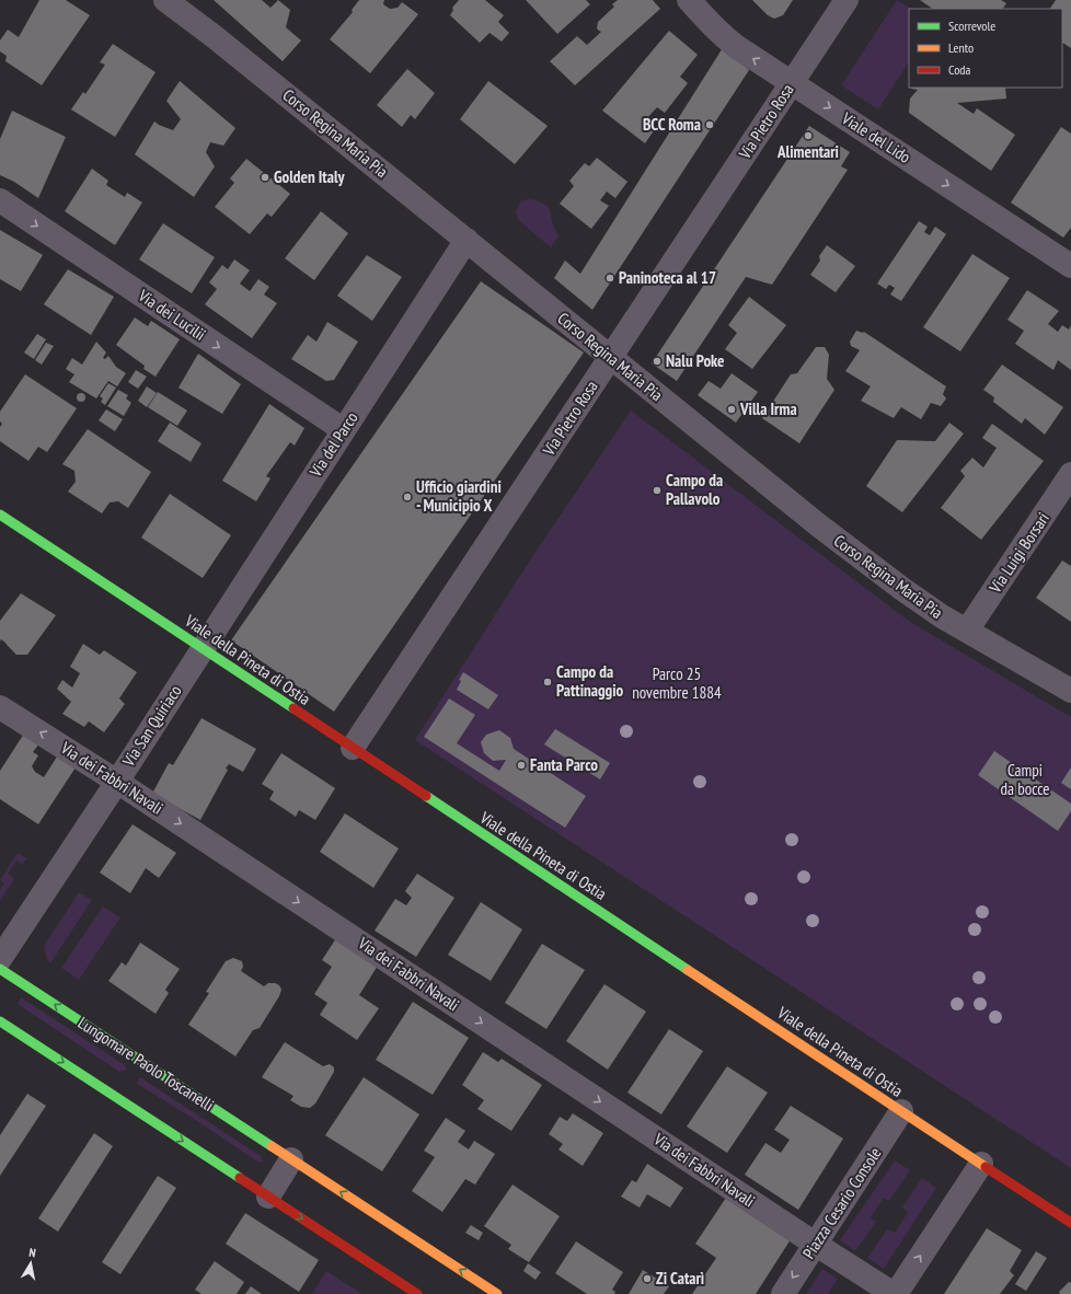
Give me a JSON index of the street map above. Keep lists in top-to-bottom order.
{
  "streets": {
    "street": [
      "Via Pietro Rosa",
      "Corso Regina Maria Pia",
      "Viale del Lido",
      "Via dei Lucilii",
      "Via del Parco",
      "Via Luigi Borsari",
      "Viale della Pineta di Ostia",
      "Via San Quiriaco",
      "Via dei Fabbri Navali",
      "Lungomare Paolo Toscanelli",
      "Piazza Cesario Console"
    ]
  },
  "crossings": [
    ["Via Pietro Rosa", "Corso Regina Maria Pia"],
    ["Via Pietro Rosa", "Viale del Lido"],
    ["Via Pietro Rosa", "Viale della Pineta di Ostia"],
    ["Corso Regina Maria Pia", "Via del Parco"],
    ["Corso Regina Maria Pia", "Via Luigi Borsari"],
    ["Via dei Lucilii", "Via del Parco"],
    ["Via del Parco", "Viale della Pineta di Ostia"],
    ["Via del Parco", "Via San Quiriaco"],
    ["Viale della Pineta di Ostia", "Via San Quiriaco"],
    ["Viale della Pineta di Ostia", "Piazza Cesario Console"],
    ["Via San Quiriaco", "Via dei Fabbri Navali"],
    ["Via dei Fabbri Navali", "Piazza Cesario Console"]
  ],
  "one_way": ["Via dei Lucilii"],
  "parks": ["Parco 25 novembre 1884", "Campi da bocce"],
  "places": [
    "BCC Roma",
    "Alimentari",
    "Golden Italy",
    "Paninoteca al 17",
    "Nalu Poke",
    "Villa Irma",
    "Campo da Pallavolo",
    "Ufficio giardini - Municipio X",
    "Campo da Pattinaggio",
    "Fanta Parco",
    "Zi Catarì"
  ],
  "legend": ["Scorrevole", "Lento", "Coda"],
  "north": "top"
}
